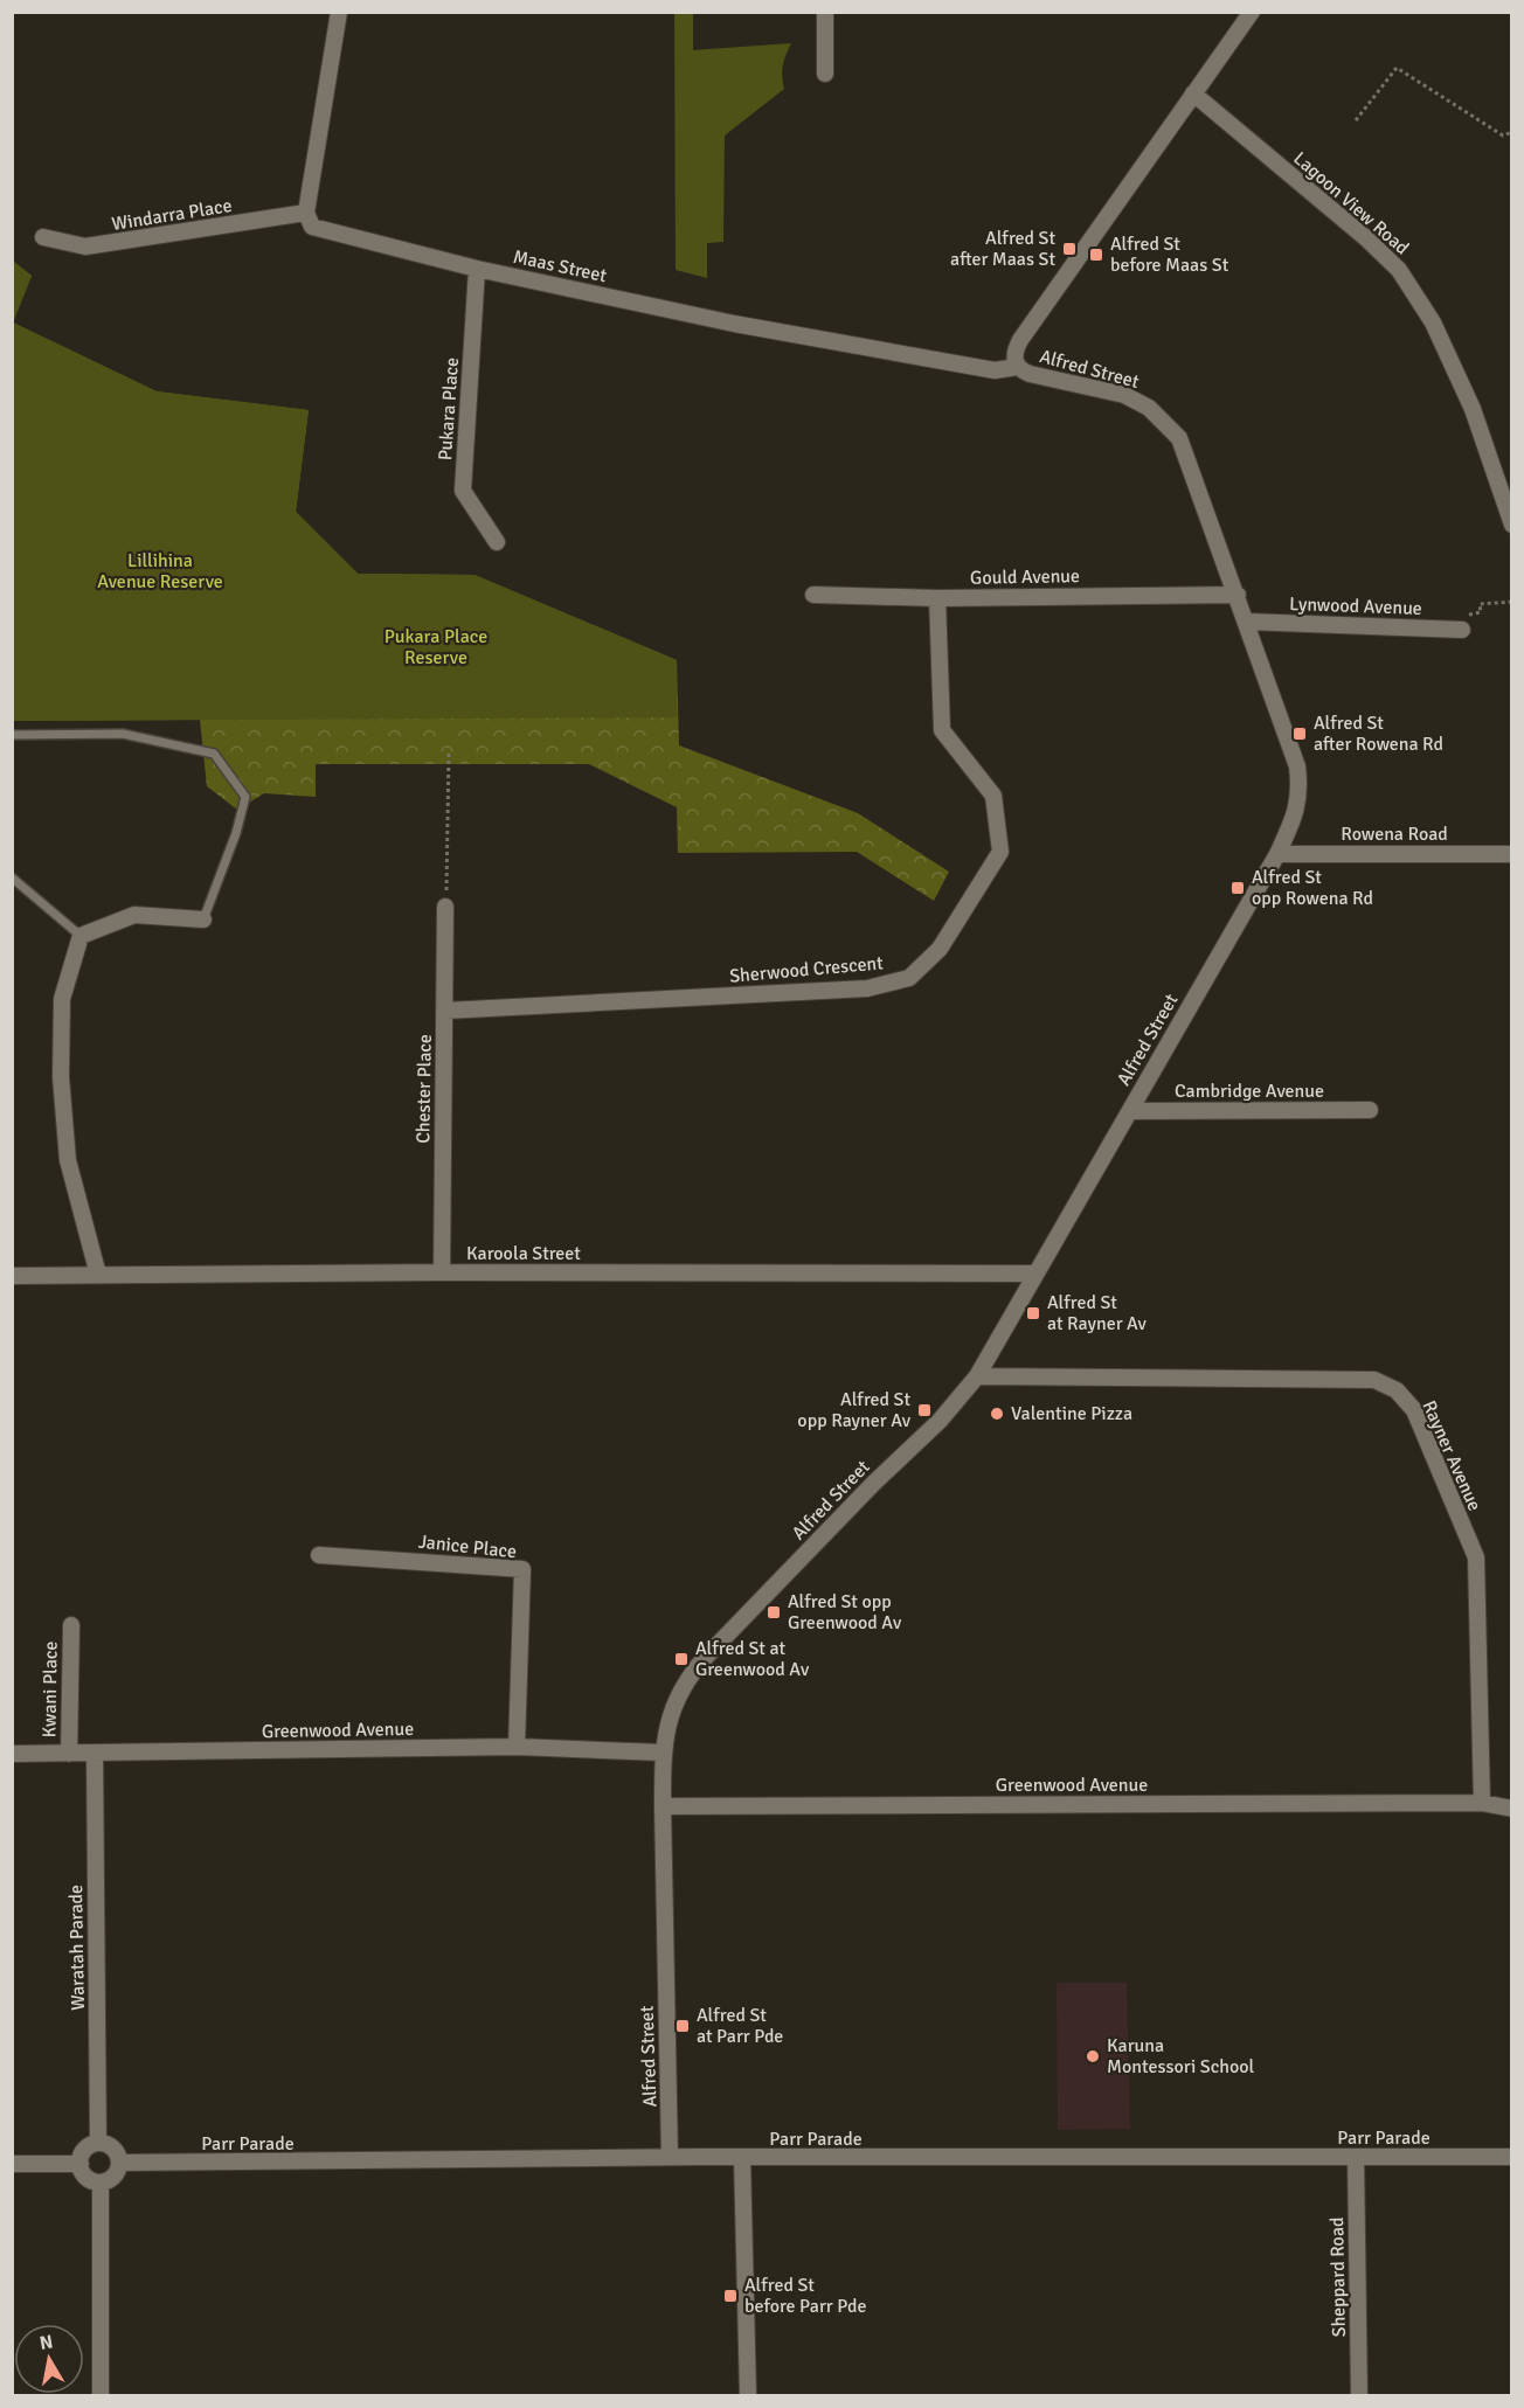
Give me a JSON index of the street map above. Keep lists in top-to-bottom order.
{
  "streets": {
    "street": [
      "Lagoon View Road",
      "Windarra Place",
      "Maas Street",
      "Alfred Street",
      "Pukara Place",
      "Gould Avenue",
      "Lynwood Avenue",
      "Rowena Road",
      "Sherwood Crescent",
      "Chester Place",
      "Cambridge Avenue",
      "Karoola Street",
      "Rayner Avenue",
      "Janice Place",
      "Kwani Place",
      "Greenwood Avenue",
      "Waratah Parade",
      "Parr Parade",
      "Sheppard Road"
    ]
  },
  "crossings": [
    ["Lagoon View Road", "Alfred Street"],
    ["Windarra Place", "Maas Street"],
    ["Maas Street", "Alfred Street"],
    ["Maas Street", "Pukara Place"],
    ["Alfred Street", "Gould Avenue"],
    ["Alfred Street", "Lynwood Avenue"],
    ["Alfred Street", "Rowena Road"],
    ["Alfred Street", "Cambridge Avenue"],
    ["Alfred Street", "Karoola Street"],
    ["Alfred Street", "Rayner Avenue"],
    ["Alfred Street", "Greenwood Avenue"],
    ["Alfred Street", "Parr Parade"],
    ["Gould Avenue", "Sherwood Crescent"],
    ["Sherwood Crescent", "Chester Place"],
    ["Chester Place", "Karoola Street"],
    ["Rayner Avenue", "Greenwood Avenue"],
    ["Janice Place", "Greenwood Avenue"],
    ["Kwani Place", "Greenwood Avenue"],
    ["Greenwood Avenue", "Waratah Parade"],
    ["Waratah Parade", "Parr Parade"],
    ["Parr Parade", "Sheppard Road"]
  ],
  "parks": ["Lillihina Avenue Reserve", "Pukara Place Reserve"],
  "places": {
    "transit": [
      "Alfred St after Maas St",
      "Alfred St before Maas St",
      "Alfred St after Rowena Rd",
      "Alfred St opp Rowena Rd",
      "Alfred St at Rayner Av",
      "Alfred St opp Rayner Av",
      "Alfred St opp Greenwood Av",
      "Alfred St at Greenwood Av",
      "Alfred St at Parr Pde",
      "Alfred St before Parr Pde"
    ],
    "other": ["Valentine Pizza", "Karuna Montessori School"]
  },
  "north": "top"
}
